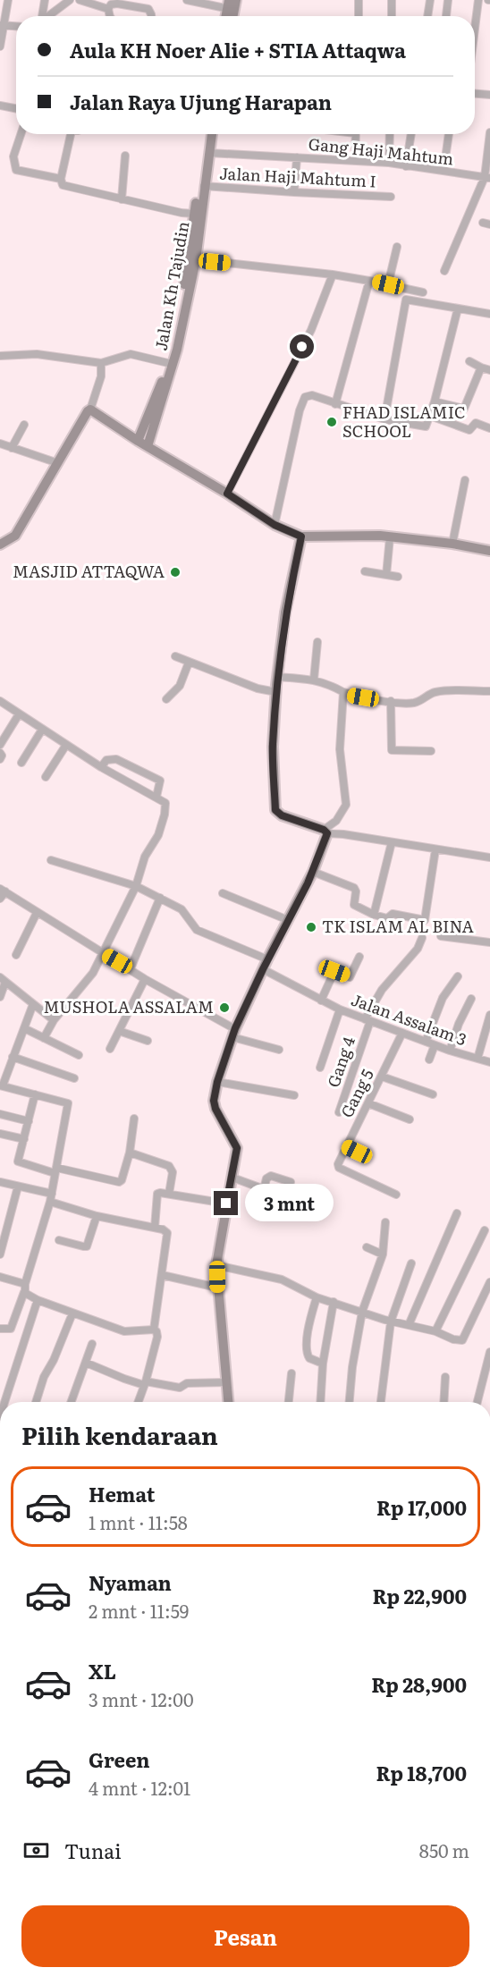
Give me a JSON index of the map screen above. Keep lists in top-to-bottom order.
{
  "streets": {
    "street": [
      "Gang Haji Mahtum",
      "Jalan Haji Mahtum I",
      "Jalan Kh Tajudin",
      "Jalan Assalam 3",
      "Gang 4",
      "Gang 5"
    ]
  },
  "crossings": [
    ["Gang Haji Mahtum", "Jalan Kh Tajudin"],
    ["Jalan Haji Mahtum I", "Jalan Kh Tajudin"],
    ["Jalan Assalam 3", "Gang 4"],
    ["Jalan Assalam 3", "Gang 5"]
  ],
  "places": [
    "FHAD ISLAMIC SCHOOL",
    "MASJID ATTAQWA",
    "TK ISLAM AL BINA",
    "MUSHOLA ASSALAM"
  ],
  "page": {
    "banner": ["Aula KH Noer Alie + STIA Attaqwa", "Jalan Raya Ujung Harapan"],
    "bubble": "3 mnt",
    "heading": "Pilih kendaraan",
    "list": [
      {
        "name": "Hemat",
        "note": "1 mnt · 11:58",
        "value": "Rp 17,000"
      },
      {
        "name": "Nyaman",
        "note": "2 mnt · 11:59",
        "value": "Rp 22,900"
      },
      {
        "name": "XL",
        "note": "3 mnt · 12:00",
        "value": "Rp 28,900"
      },
      {
        "name": "Green",
        "note": "4 mnt · 12:01",
        "value": "Rp 18,700"
      }
    ],
    "pay": ["Tunai", "850 m"],
    "buttons": "Pesan"
  }
}
